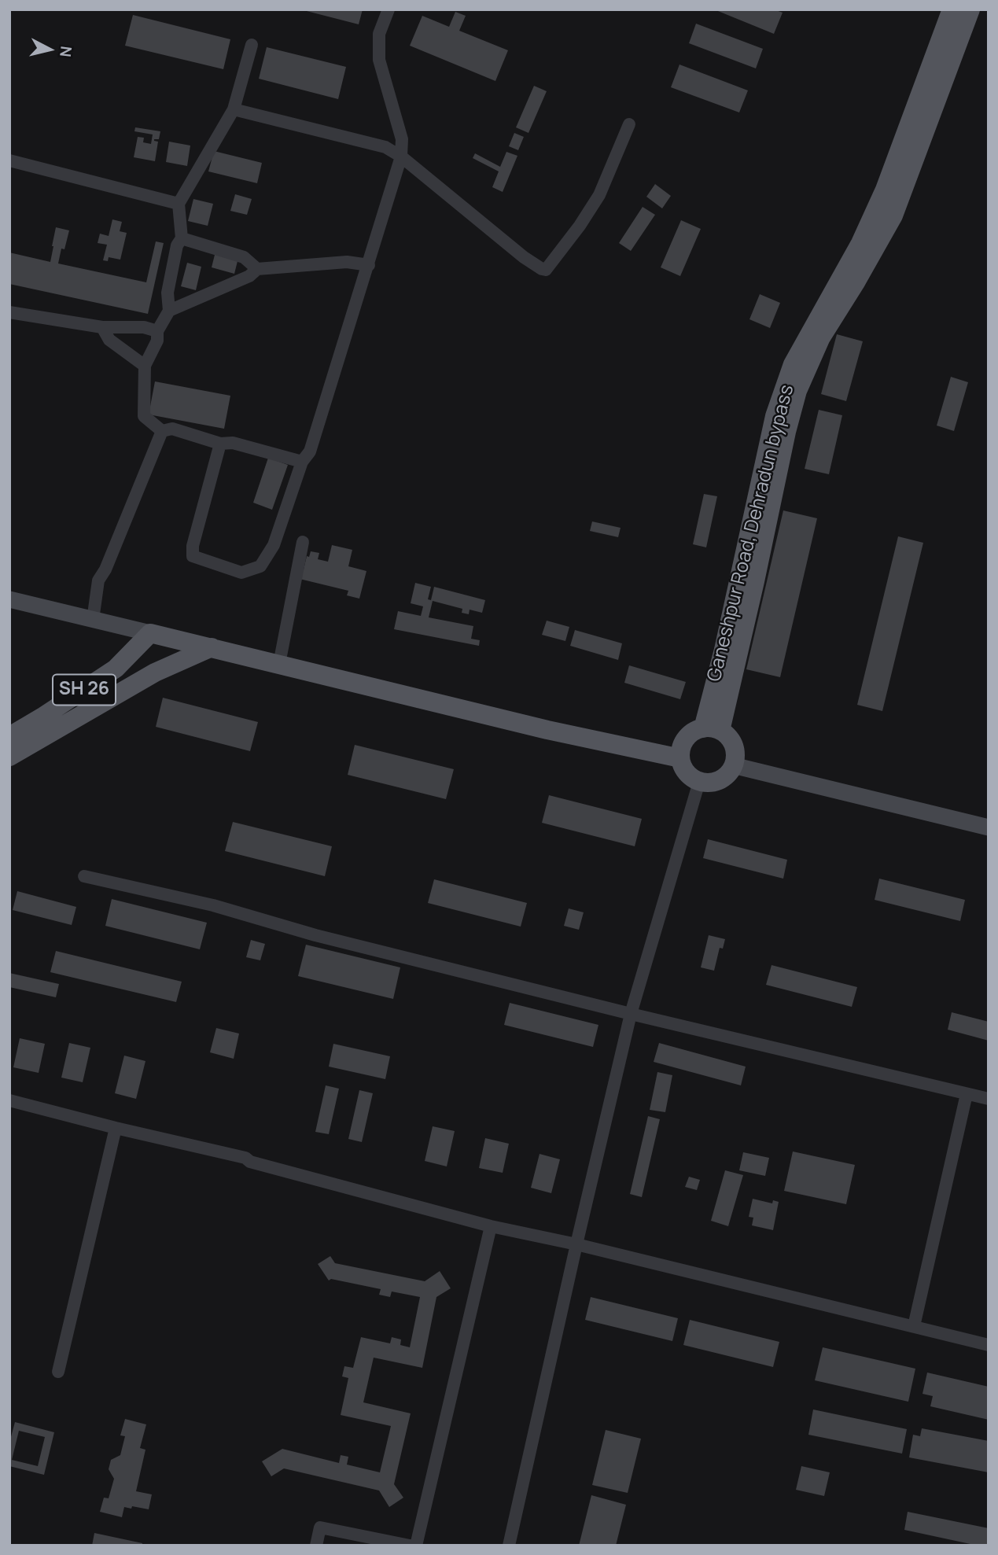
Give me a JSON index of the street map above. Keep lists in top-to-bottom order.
{
  "streets": {
    "main road": ["Ganeshpur Road, Dehradun bypass", "SH 26"]
  },
  "north": "right"
}
